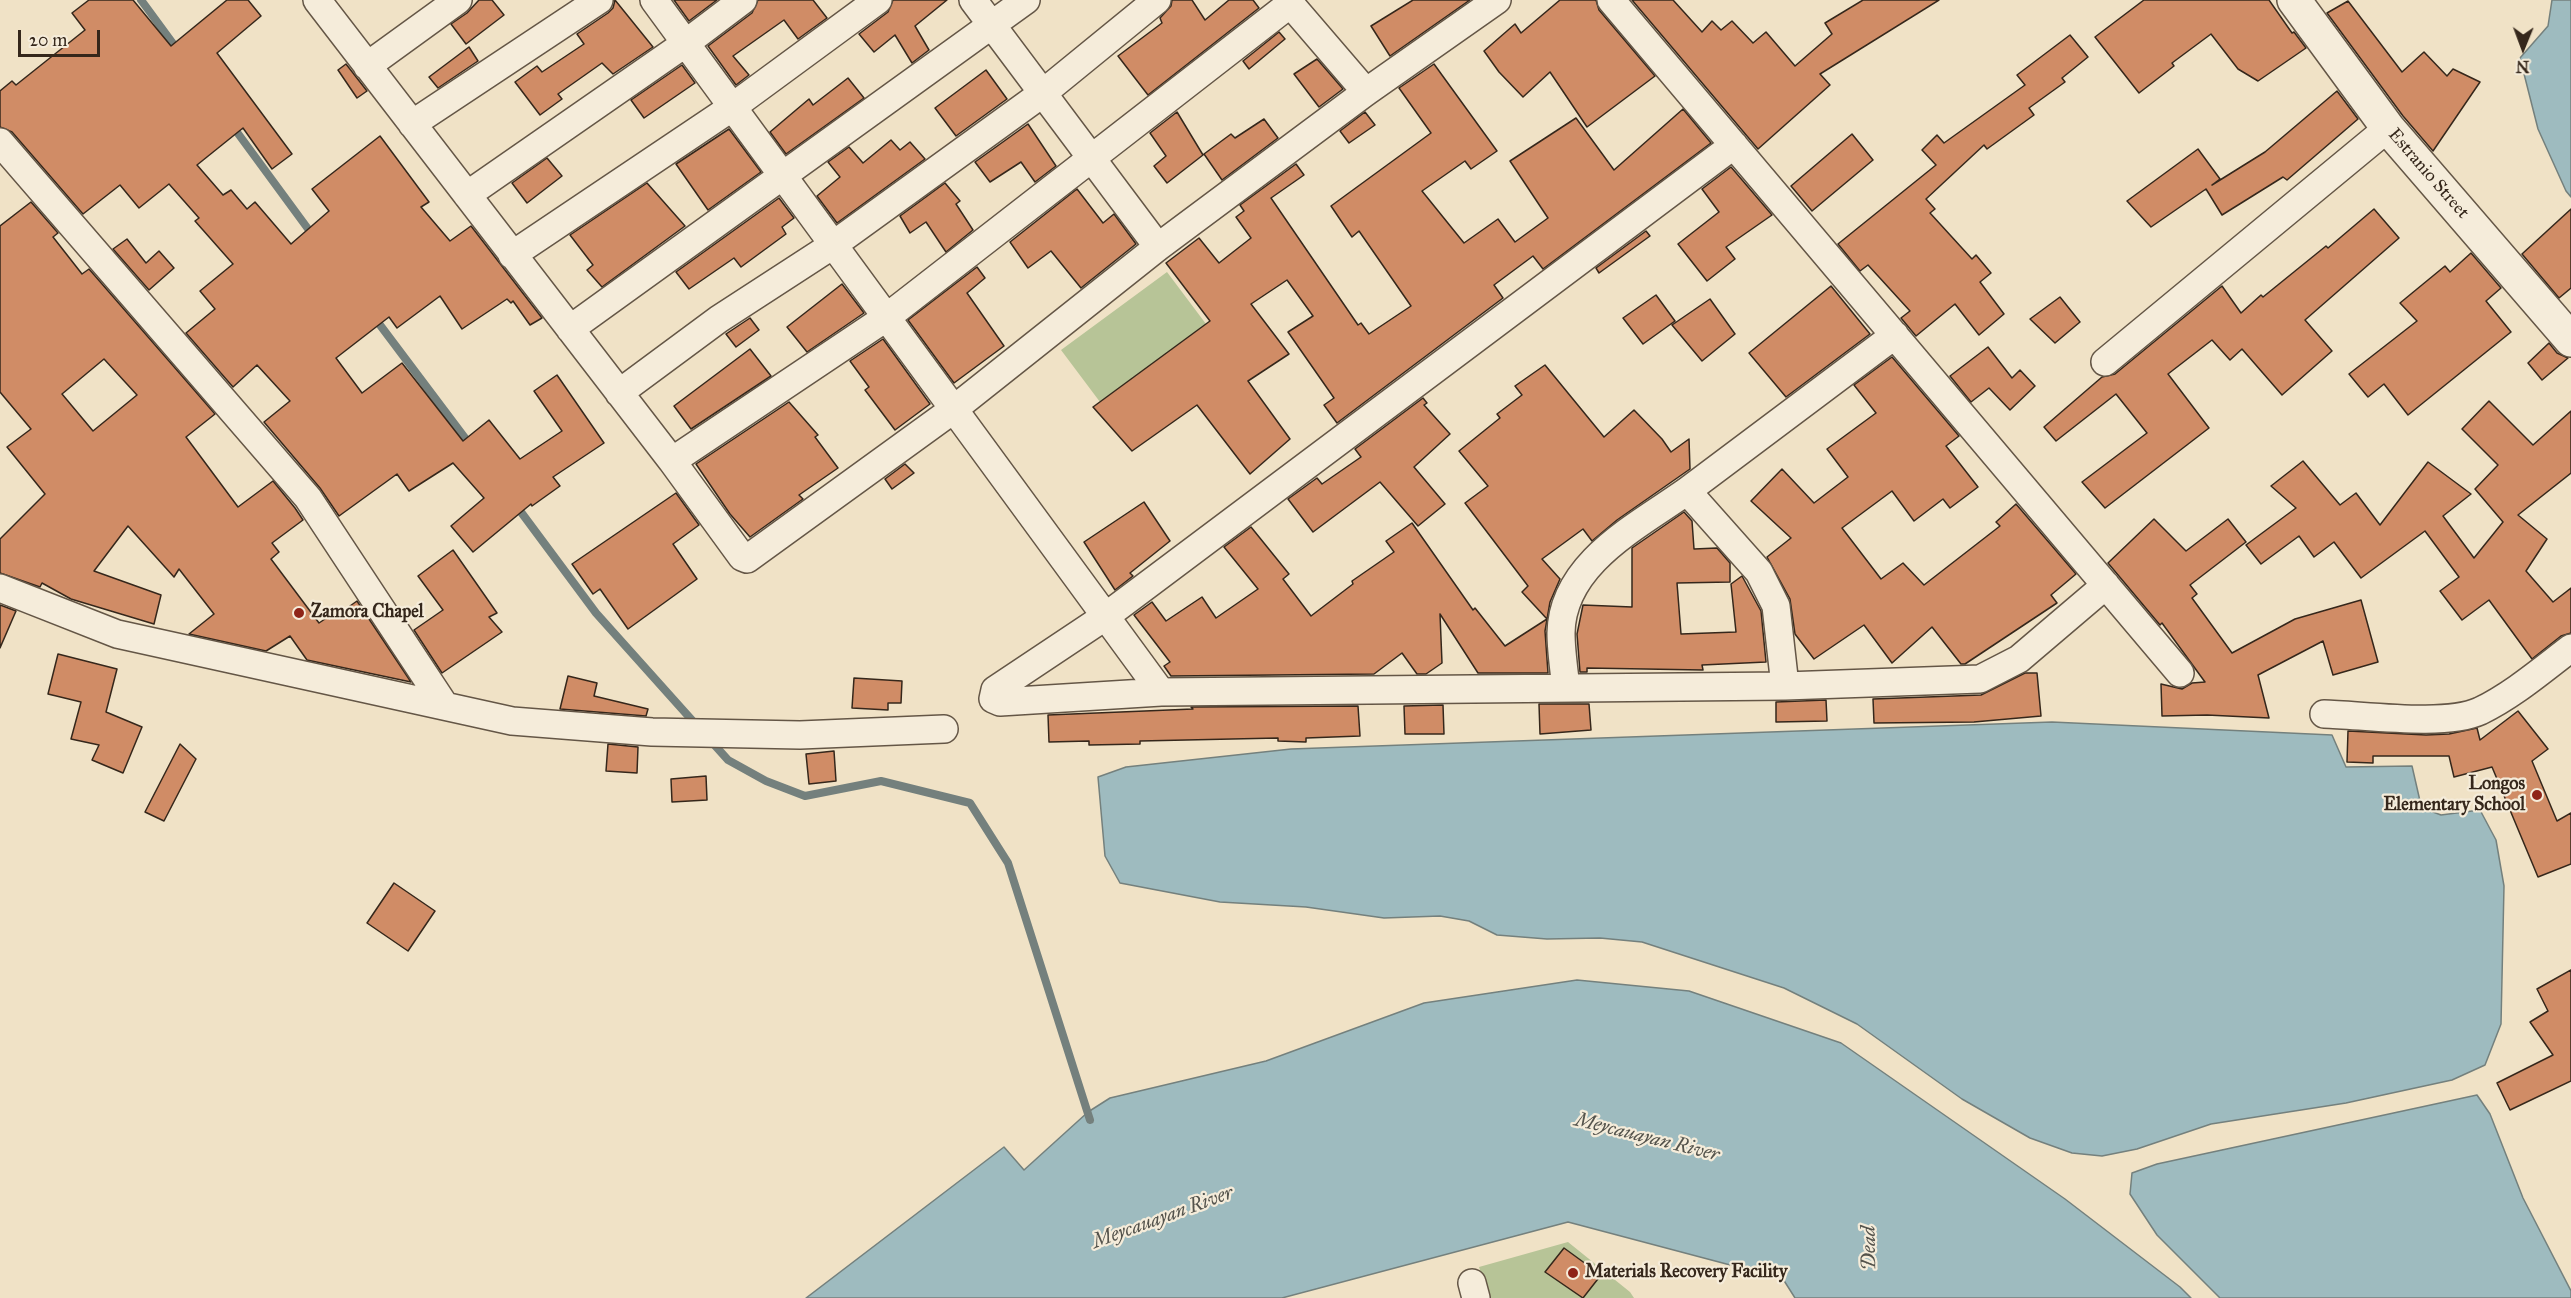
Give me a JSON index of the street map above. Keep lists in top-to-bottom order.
{
  "streets": {
    "street": ["Estranio Street"]
  },
  "water": ["Meycauayan River", "Dead"],
  "places": ["Zamora Chapel", "Longos Elementary School", "Materials Recovery Facility"],
  "scale_bar": "20 m",
  "north": "bottom"
}
